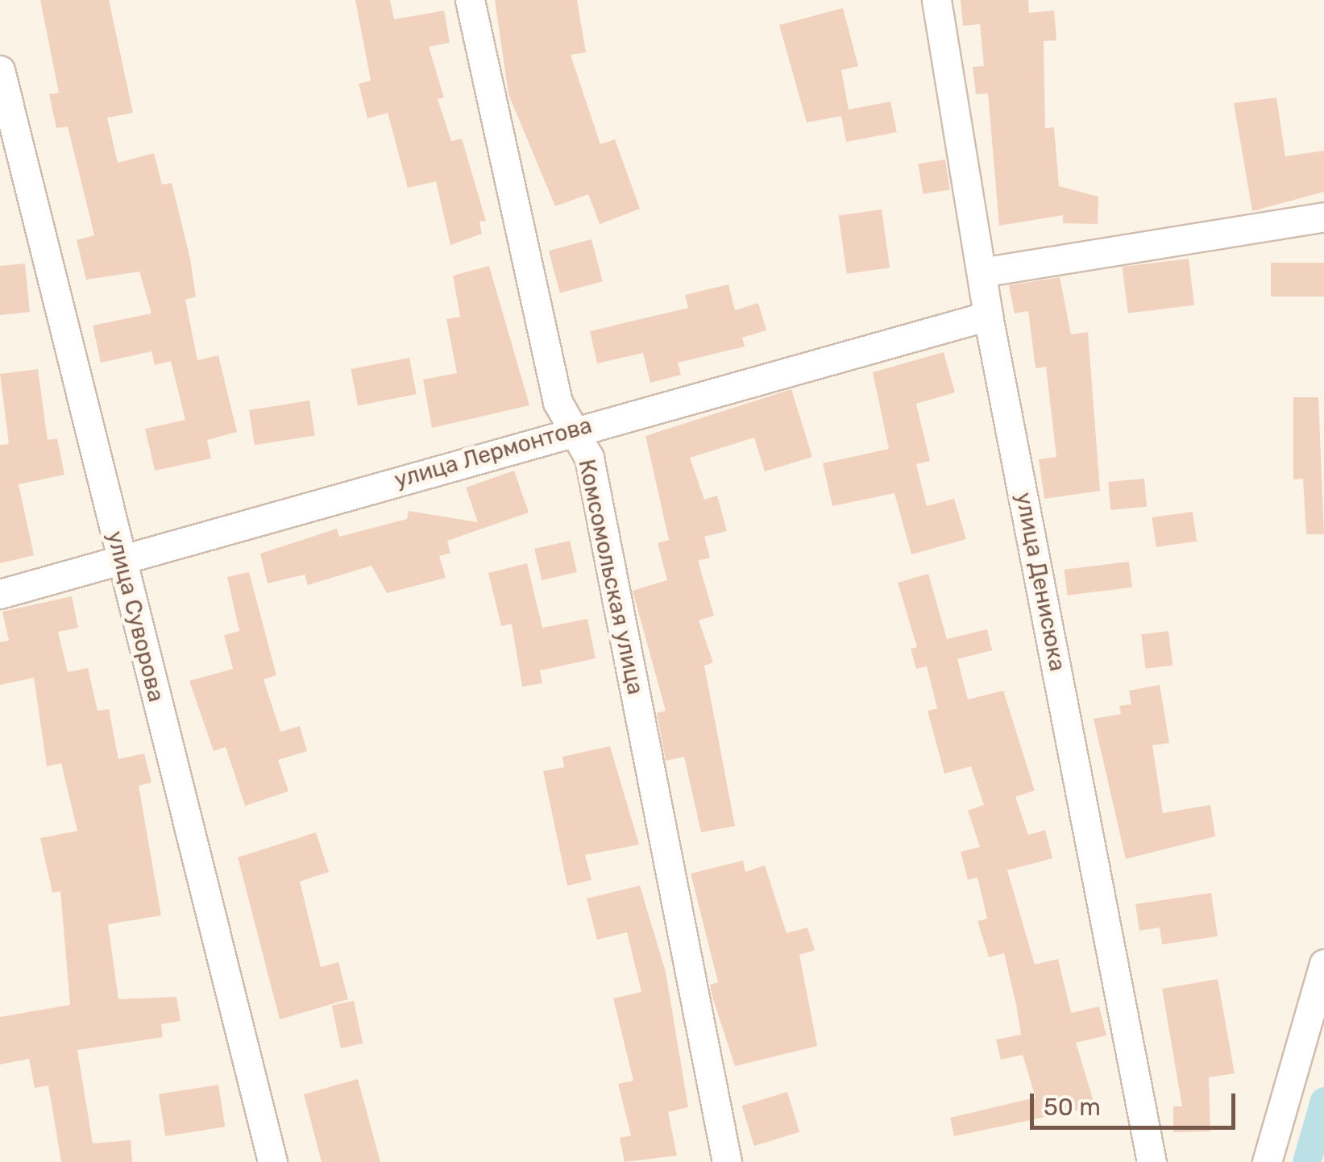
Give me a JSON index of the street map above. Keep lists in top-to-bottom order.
{
  "streets": {
    "street": [
      "улица Лермонтова",
      "Комсомольская улица",
      "улица Денисюка",
      "улица Суворова"
    ]
  },
  "crossings": [
    ["улица Лермонтова", "Комсомольская улица"],
    ["улица Лермонтова", "улица Денисюка"],
    ["улица Лермонтова", "улица Суворова"]
  ],
  "scale_bar": "50 m"
}
